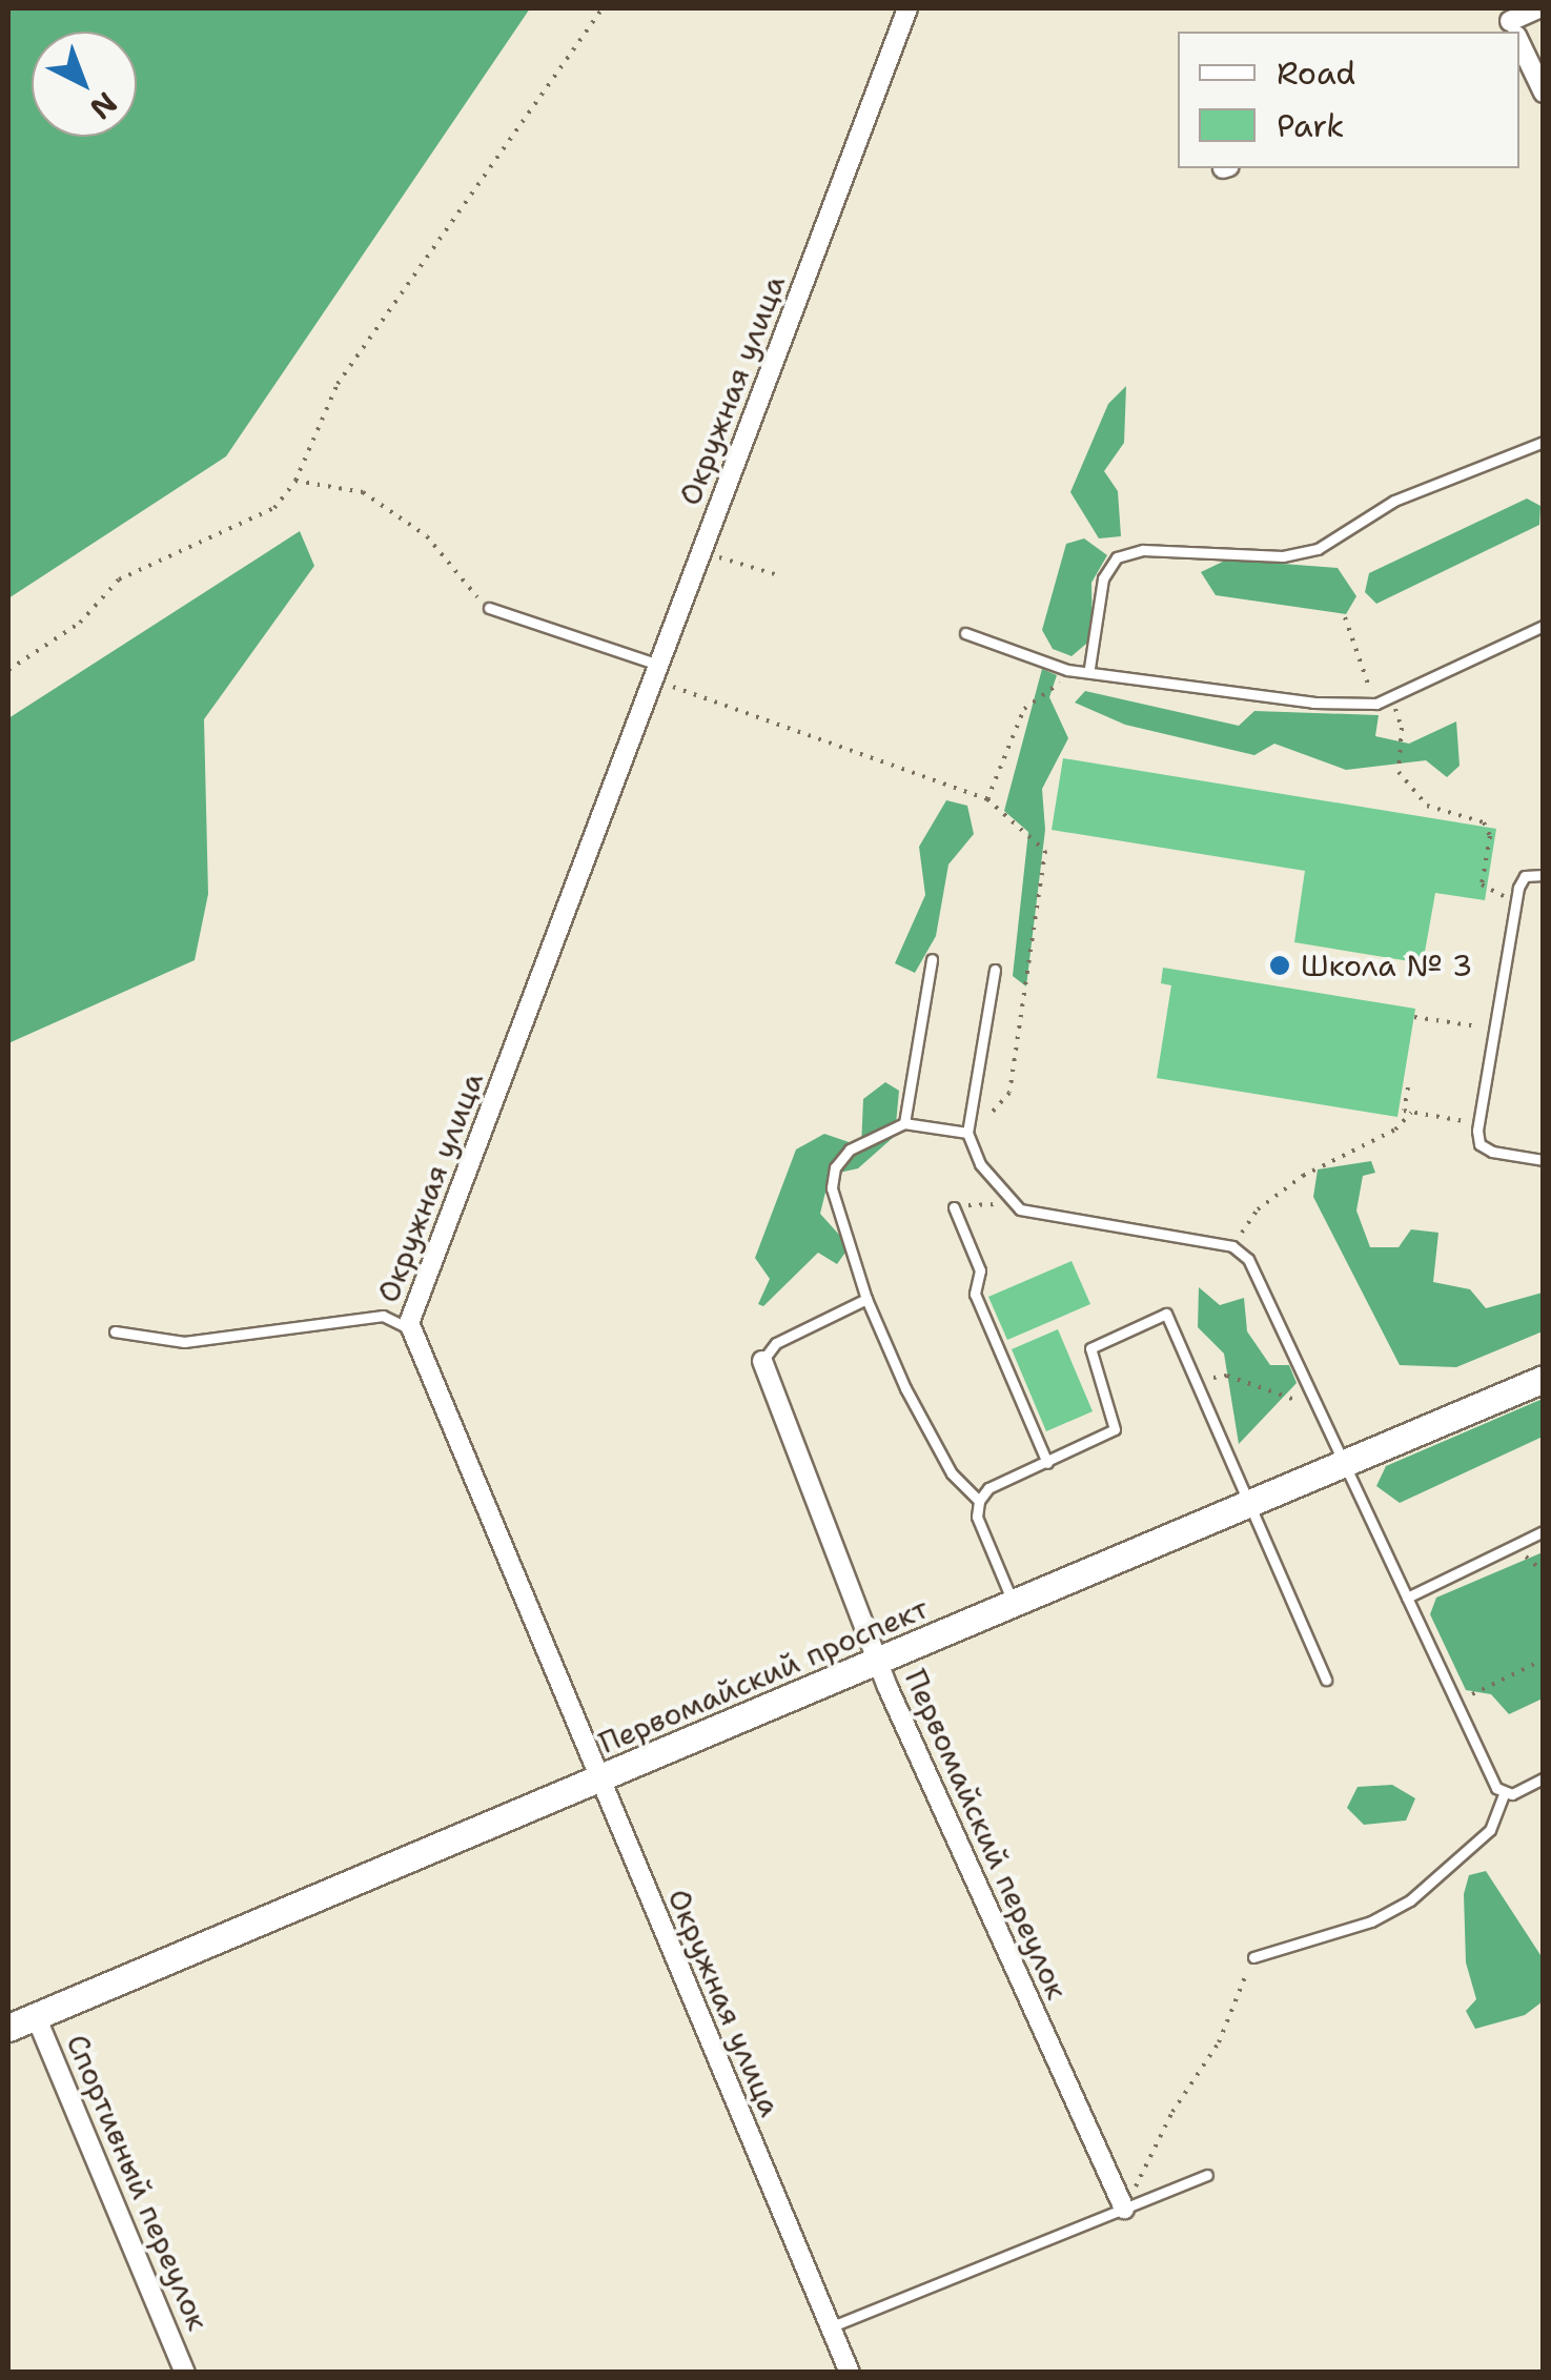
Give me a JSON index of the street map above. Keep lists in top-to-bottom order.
{
  "streets": {
    "street": [
      "Окружная улица",
      "Первомайский проспект",
      "Первомайский переулок",
      "Спортивный переулок"
    ]
  },
  "crossings": [
    ["Окружная улица", "Первомайский проспект"],
    ["Первомайский проспект", "Первомайский переулок"],
    ["Первомайский проспект", "Спортивный переулок"]
  ],
  "places": ["Школа № 3"],
  "legend": ["Road", "Park"],
  "north": "bottom right"
}
